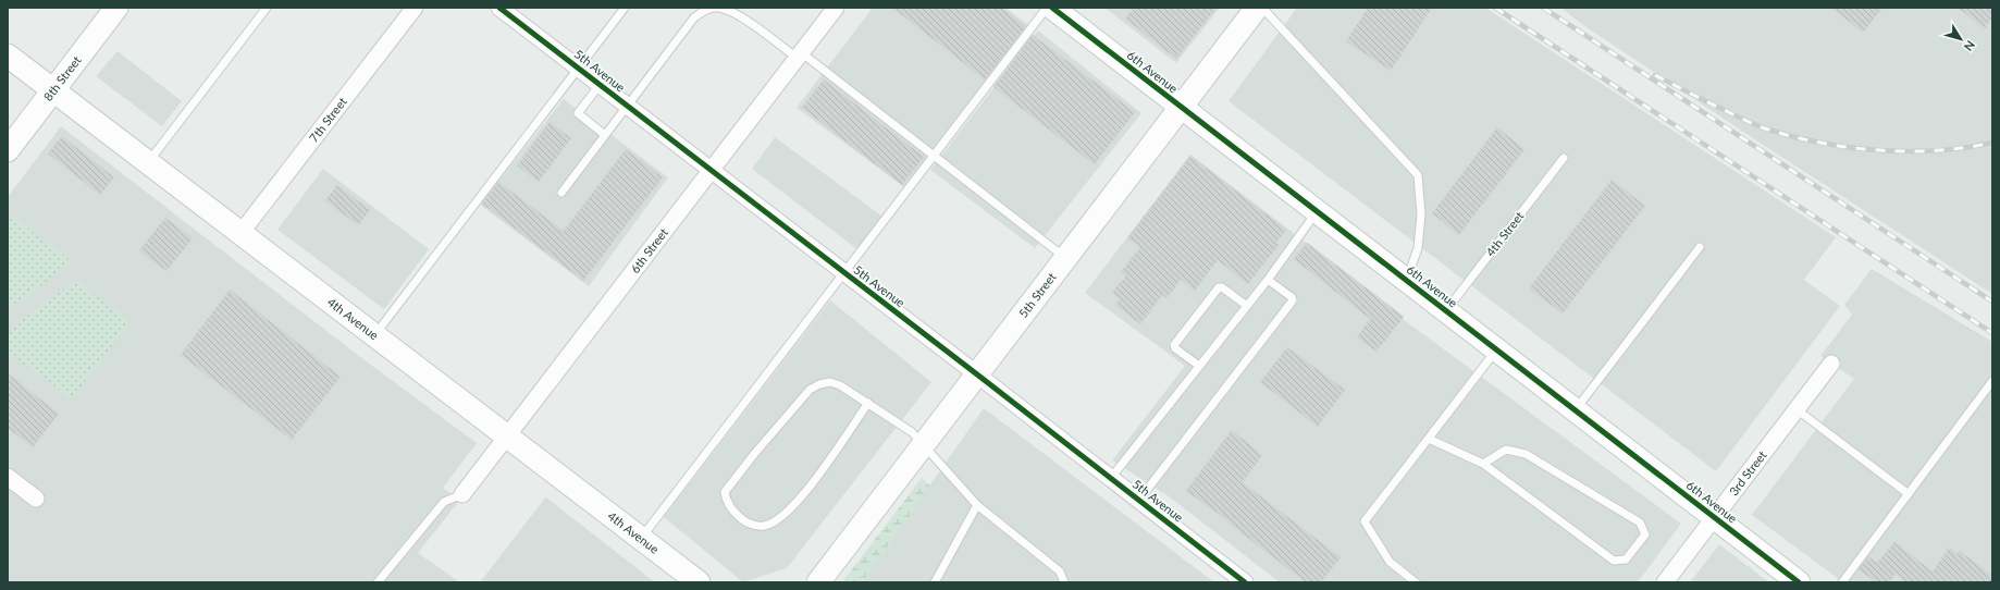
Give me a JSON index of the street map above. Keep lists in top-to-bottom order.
{
  "streets": {
    "street": [
      "5th Avenue",
      "6th Avenue",
      "8th Street",
      "7th Street",
      "6th Street",
      "5th Street",
      "4th Avenue",
      "3rd Street"
    ],
    "lane": ["4th Street"]
  },
  "crossings": [
    ["5th Avenue", "6th Street"],
    ["5th Avenue", "5th Street"],
    ["6th Avenue", "4th Street"],
    ["6th Avenue", "5th Street"],
    ["6th Avenue", "3rd Street"],
    ["8th Street", "4th Avenue"],
    ["7th Street", "4th Avenue"],
    ["6th Street", "4th Avenue"]
  ],
  "north": "bottom right"
}
